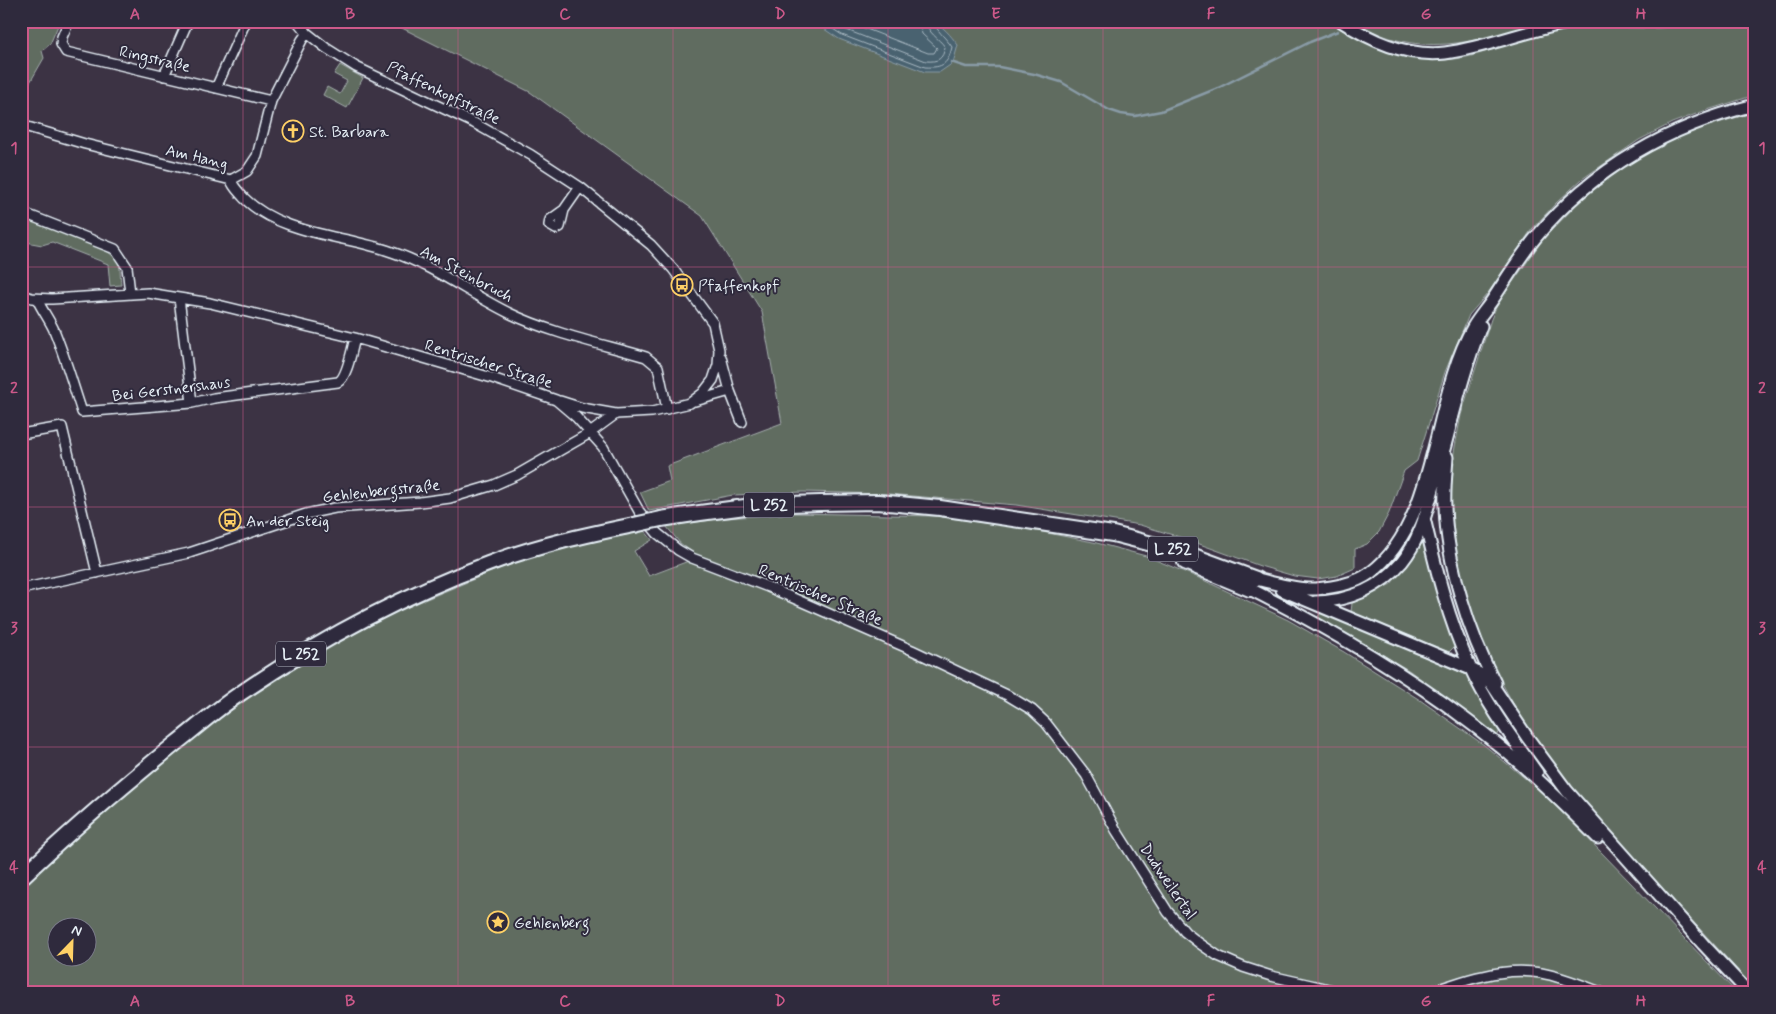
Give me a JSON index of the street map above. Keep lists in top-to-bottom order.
{
  "streets": {
    "highway": ["L 252"],
    "street": [
      "Ringstraße",
      "Pfaffenkopfstraße",
      "Am Hang",
      "Am Steinbruch",
      "Rentrischer Straße",
      "Bei Gerstnershaus",
      "Gehlenbergstraße",
      "Dudweilertal"
    ]
  },
  "crossings": [
    ["Ringstraße", "Am Hang"],
    ["Pfaffenkopfstraße", "Am Hang"],
    ["Pfaffenkopfstraße", "Am Steinbruch"],
    ["Pfaffenkopfstraße", "Rentrischer Straße"],
    ["Am Hang", "Am Steinbruch"],
    ["Rentrischer Straße", "Bei Gerstnershaus"],
    ["Rentrischer Straße", "Gehlenbergstraße"],
    ["Rentrischer Straße", "Dudweilertal"]
  ],
  "places": {
    "church": ["St. Barbara"],
    "bus stop": ["Pfaffenkopf", "An der Steig"],
    "place": ["Gehlenberg"]
  },
  "north": "top right",
  "grid": {
    "columns": [
      "A",
      "B",
      "C",
      "D",
      "E",
      "F",
      "G",
      "H"
    ],
    "rows": [
      "1",
      "2",
      "3",
      "4"
    ]
  }
}
